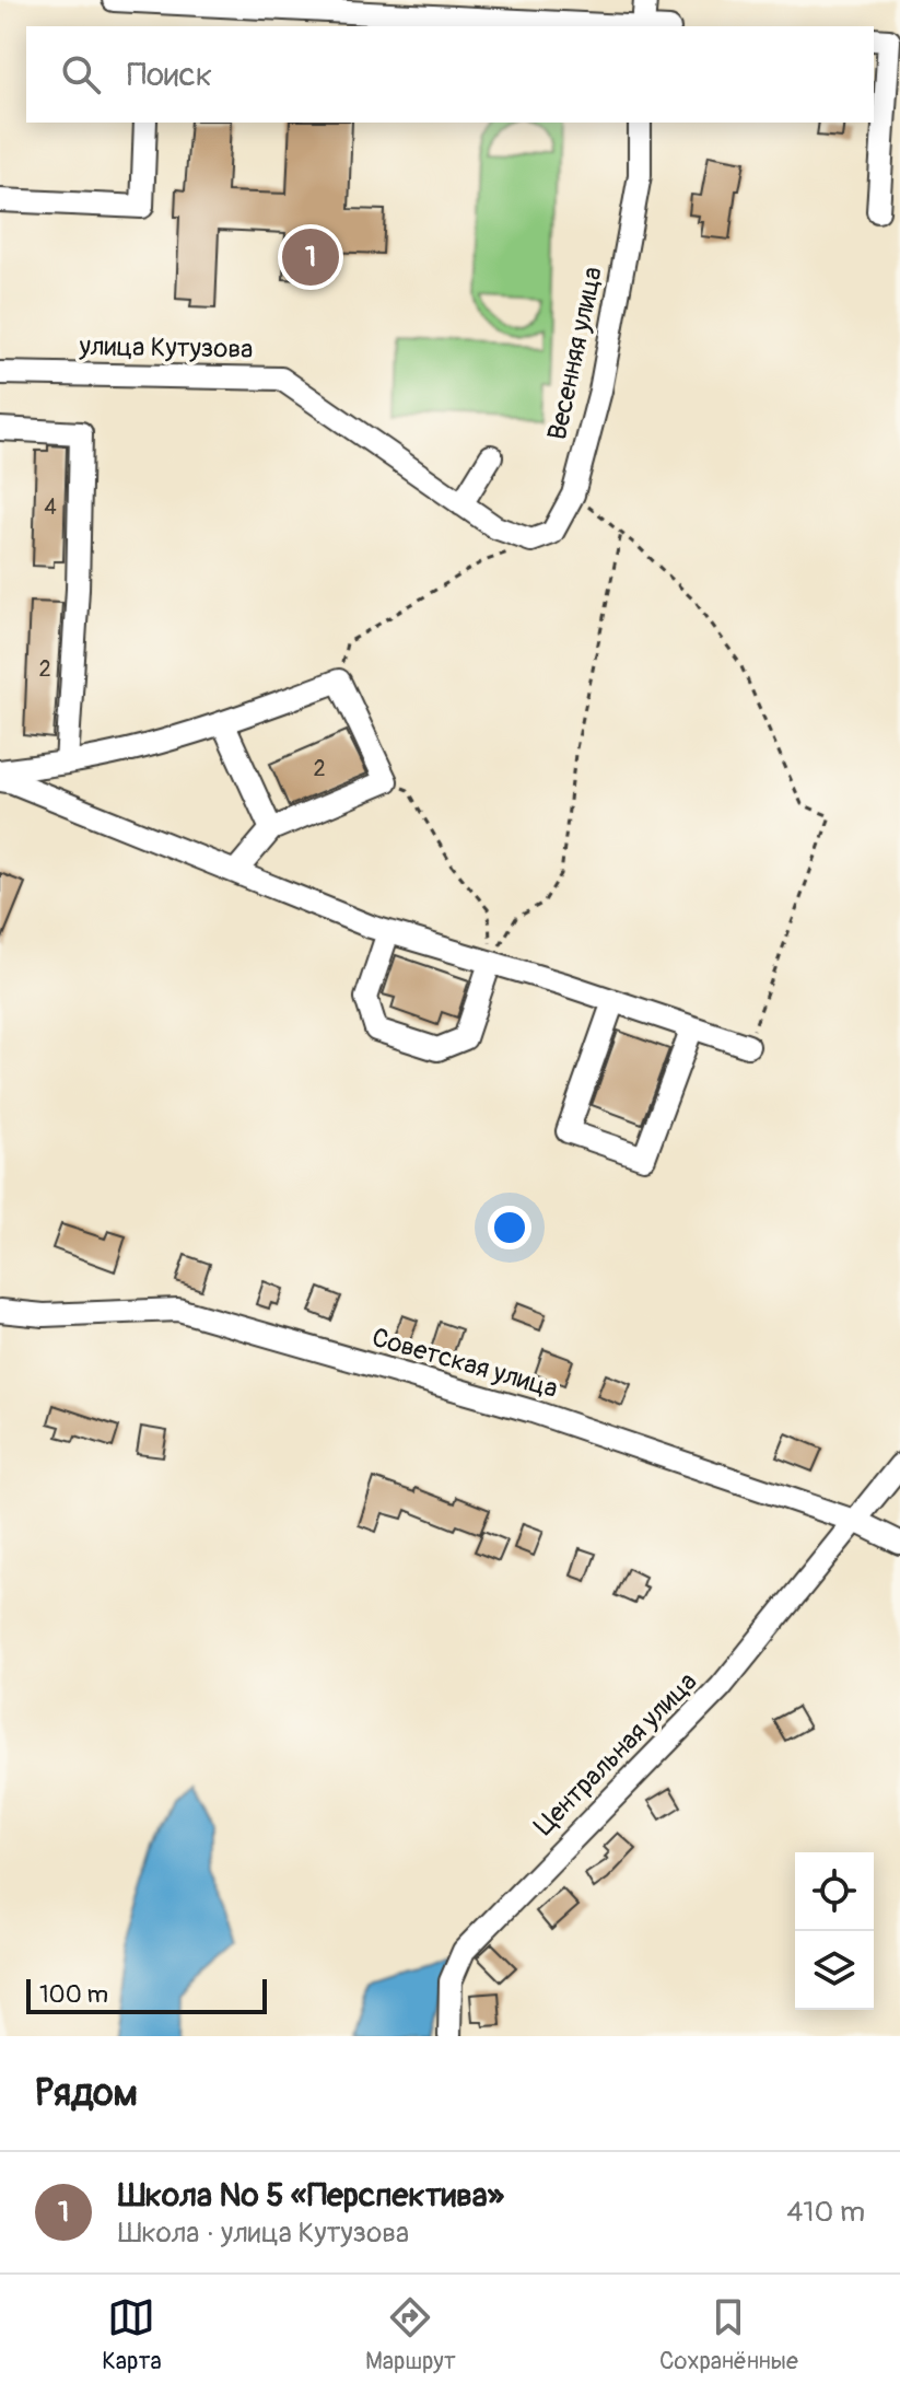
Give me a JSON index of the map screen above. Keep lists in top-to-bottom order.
{
  "streets": {
    "street": [
      "улица Кутузова",
      "Весенняя улица",
      "Советская улица",
      "Центральная улица"
    ]
  },
  "crossings": [
    ["улица Кутузова", "Весенняя улица"],
    ["Советская улица", "Центральная улица"]
  ],
  "house_numbers": ["4", "2", "2"],
  "scale_bar": "100 m",
  "page": {
    "search": "Поиск",
    "pins": "1",
    "scale": "100 m",
    "heading": "Рядом",
    "list": [
      {
        "mark": "1",
        "name": "Школа № 5 «Перспектива»",
        "note": "Школа · улица Кутузова",
        "value": "410 m"
      }
    ],
    "nav": ["Карта", "Маршрут", "Сохранённые"]
  }
}
